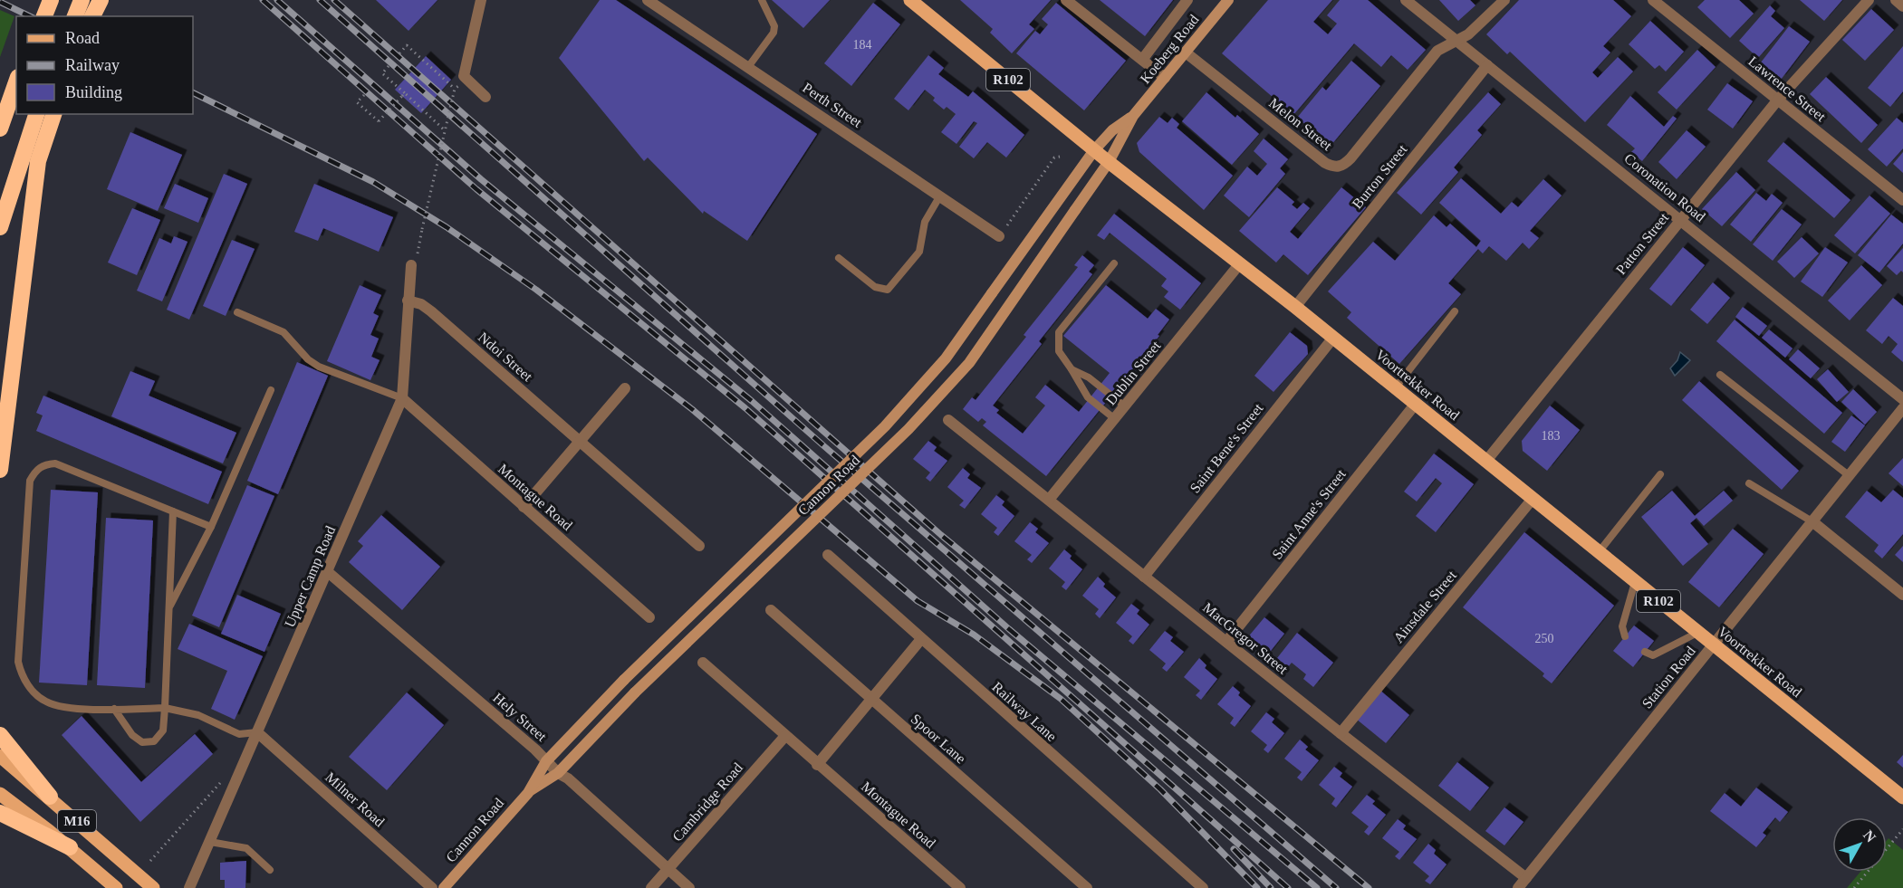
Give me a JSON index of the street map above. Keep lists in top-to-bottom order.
{
  "streets": {
    "main road": [
      "Koeberg Road",
      "R102",
      "Voortrekker Road",
      "Cannon Road",
      "M16"
    ],
    "street": [
      "Lawrence Street",
      "Perth Street",
      "Melon Street",
      "Burton Street",
      "Coronation Road",
      "Patton Street",
      "Ndoi Street",
      "Dublin Street",
      "Saint Bene's Street",
      "Montague Road",
      "Saint Anne's Street",
      "Upper Camp Road",
      "Ainsdale Street",
      "MacGregor Street",
      "Station Road",
      "Railway Lane",
      "Hely Street",
      "Spoor Lane",
      "Milner Road",
      "Cambridge Road"
    ]
  },
  "crossings": [
    ["Koeberg Road", "Melon Street"],
    ["Koeberg Road", "Voortrekker Road"],
    ["Koeberg Road", "Cannon Road"],
    ["Lawrence Street", "Patton Street"],
    ["Melon Street", "Coronation Road"],
    ["Burton Street", "Coronation Road"],
    ["Burton Street", "Voortrekker Road"],
    ["Coronation Road", "Patton Street"],
    ["Patton Street", "Voortrekker Road"],
    ["Ndoi Street", "Upper Camp Road"],
    ["Dublin Street", "Voortrekker Road"],
    ["Dublin Street", "MacGregor Street"],
    ["Voortrekker Road", "Saint Bene's Street"],
    ["Voortrekker Road", "Cannon Road"],
    ["Voortrekker Road", "Saint Anne's Street"],
    ["Voortrekker Road", "Ainsdale Street"],
    ["Voortrekker Road", "Station Road"],
    ["Saint Bene's Street", "MacGregor Street"],
    ["Cannon Road", "Hely Street"],
    ["Montague Road", "Upper Camp Road"],
    ["Montague Road", "Cambridge Road"],
    ["Saint Anne's Street", "MacGregor Street"],
    ["Upper Camp Road", "Hely Street"],
    ["Upper Camp Road", "Milner Road"],
    ["Ainsdale Street", "MacGregor Street"],
    ["MacGregor Street", "Station Road"],
    ["Hely Street", "Cambridge Road"]
  ],
  "house_numbers": ["184", "183", "250"],
  "legend": ["Road", "Railway", "Building"],
  "north": "top right"
}
